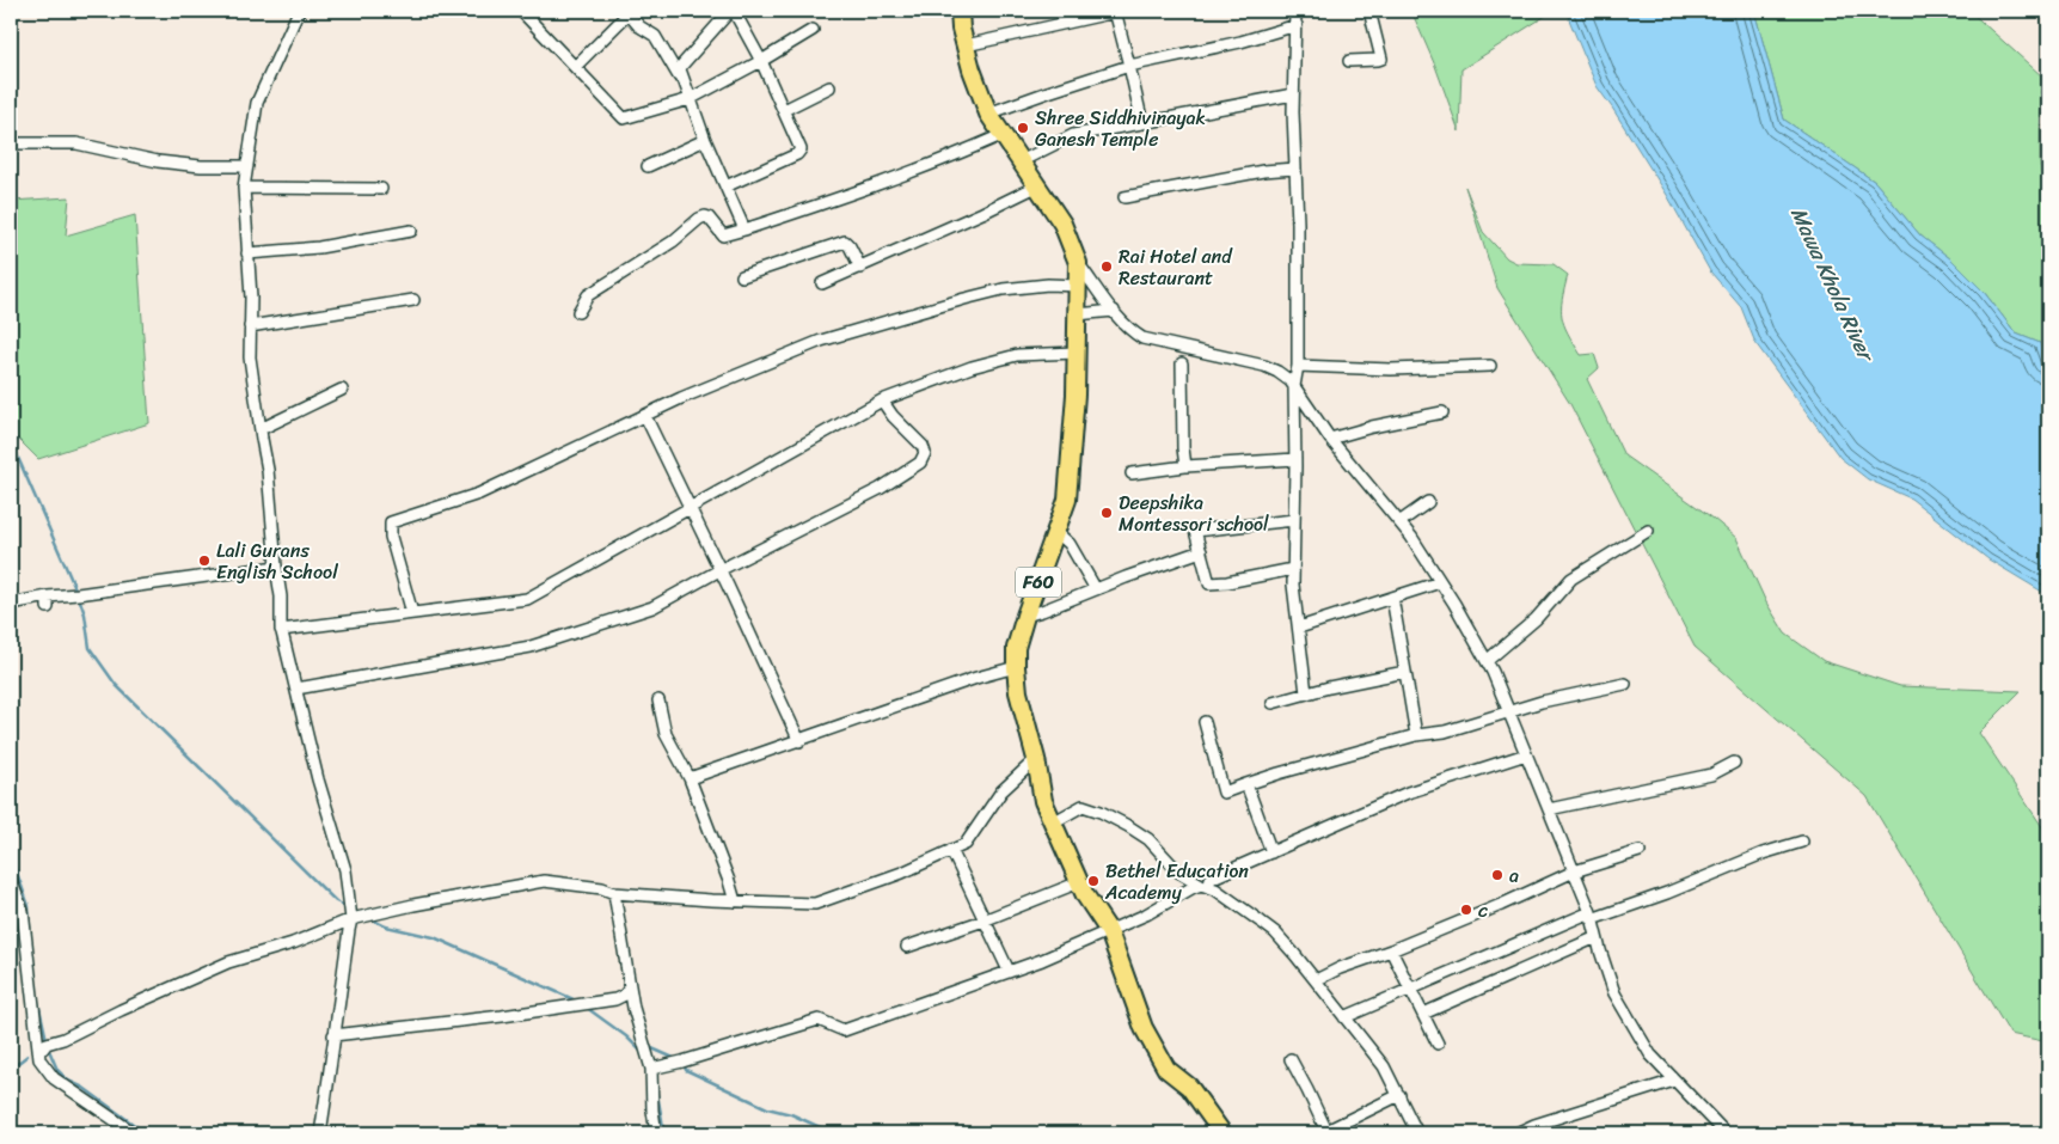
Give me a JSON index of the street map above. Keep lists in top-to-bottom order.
{
  "streets": {
    "main road": ["F60"]
  },
  "water": ["Mawa Khola River"],
  "places": [
    "Shree Siddhivinayak Ganesh Temple",
    "Rai Hotel and Restaurant",
    "Deepshika Montessori school",
    "Lali Gurans English School",
    "a",
    "Bethel Education Academy",
    "c"
  ]
}
